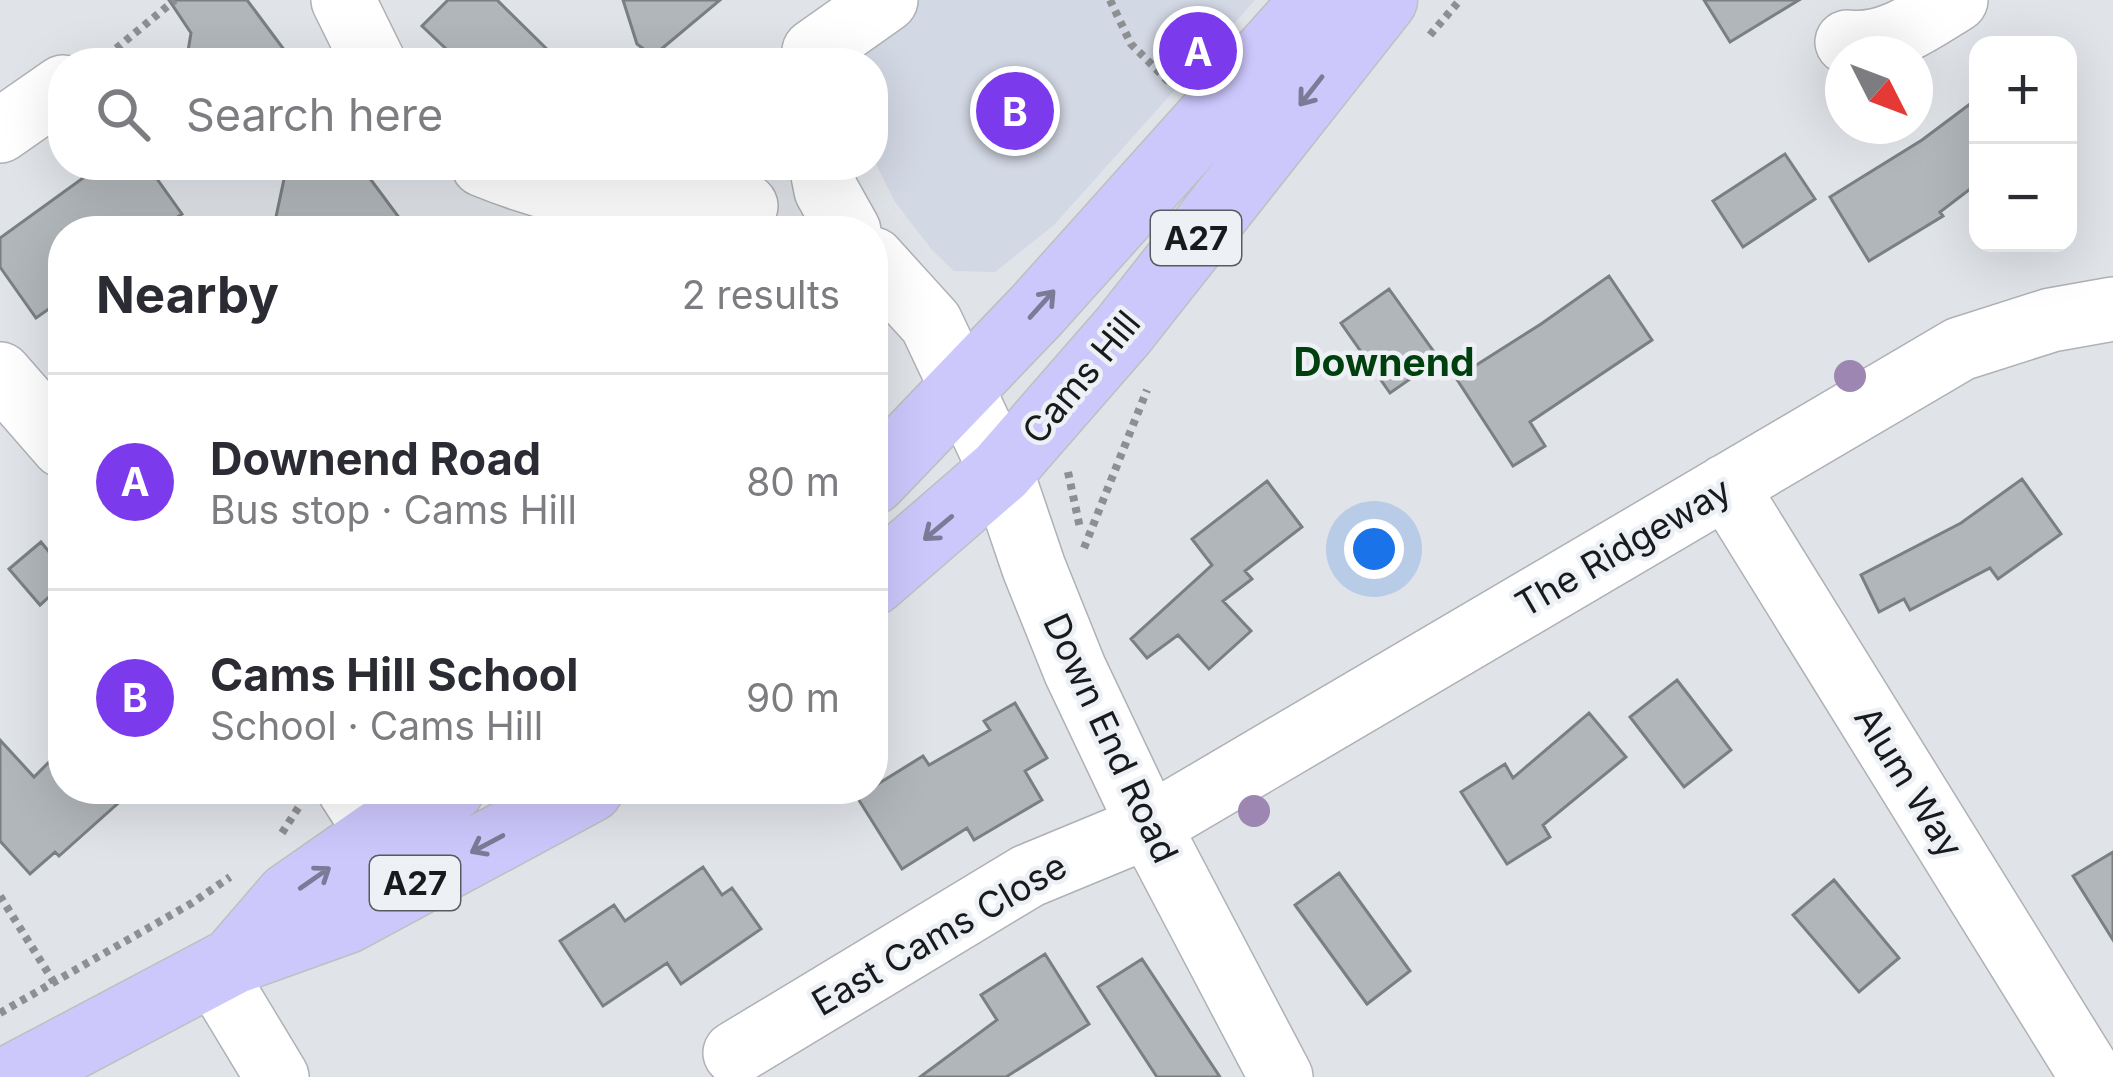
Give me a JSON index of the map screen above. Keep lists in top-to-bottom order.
{
  "streets": {
    "main road": ["A27", "Cams Hill"],
    "street": [
      "The Ridgeway",
      "Down End Road",
      "Alum Way",
      "East Cams Close"
    ]
  },
  "crossings": [
    ["A27", "Cams Hill"],
    ["A27", "Down End Road"],
    ["Cams Hill", "Down End Road"],
    ["The Ridgeway", "Down End Road"],
    ["The Ridgeway", "Alum Way"],
    ["The Ridgeway", "East Cams Close"],
    ["Down End Road", "East Cams Close"]
  ],
  "districts": ["Downend"],
  "north": "bottom right",
  "page": {
    "pins": ["A", "B"],
    "map_buttons": ["+", "−"],
    "search": "Search here",
    "heading": ["Nearby", "2 results"],
    "list": [
      {
        "mark": "A",
        "name": "Downend Road",
        "note": "Bus stop · Cams Hill",
        "value": "80 m"
      },
      {
        "mark": "B",
        "name": "Cams Hill School",
        "note": "School · Cams Hill",
        "value": "90 m"
      }
    ]
  }
}
